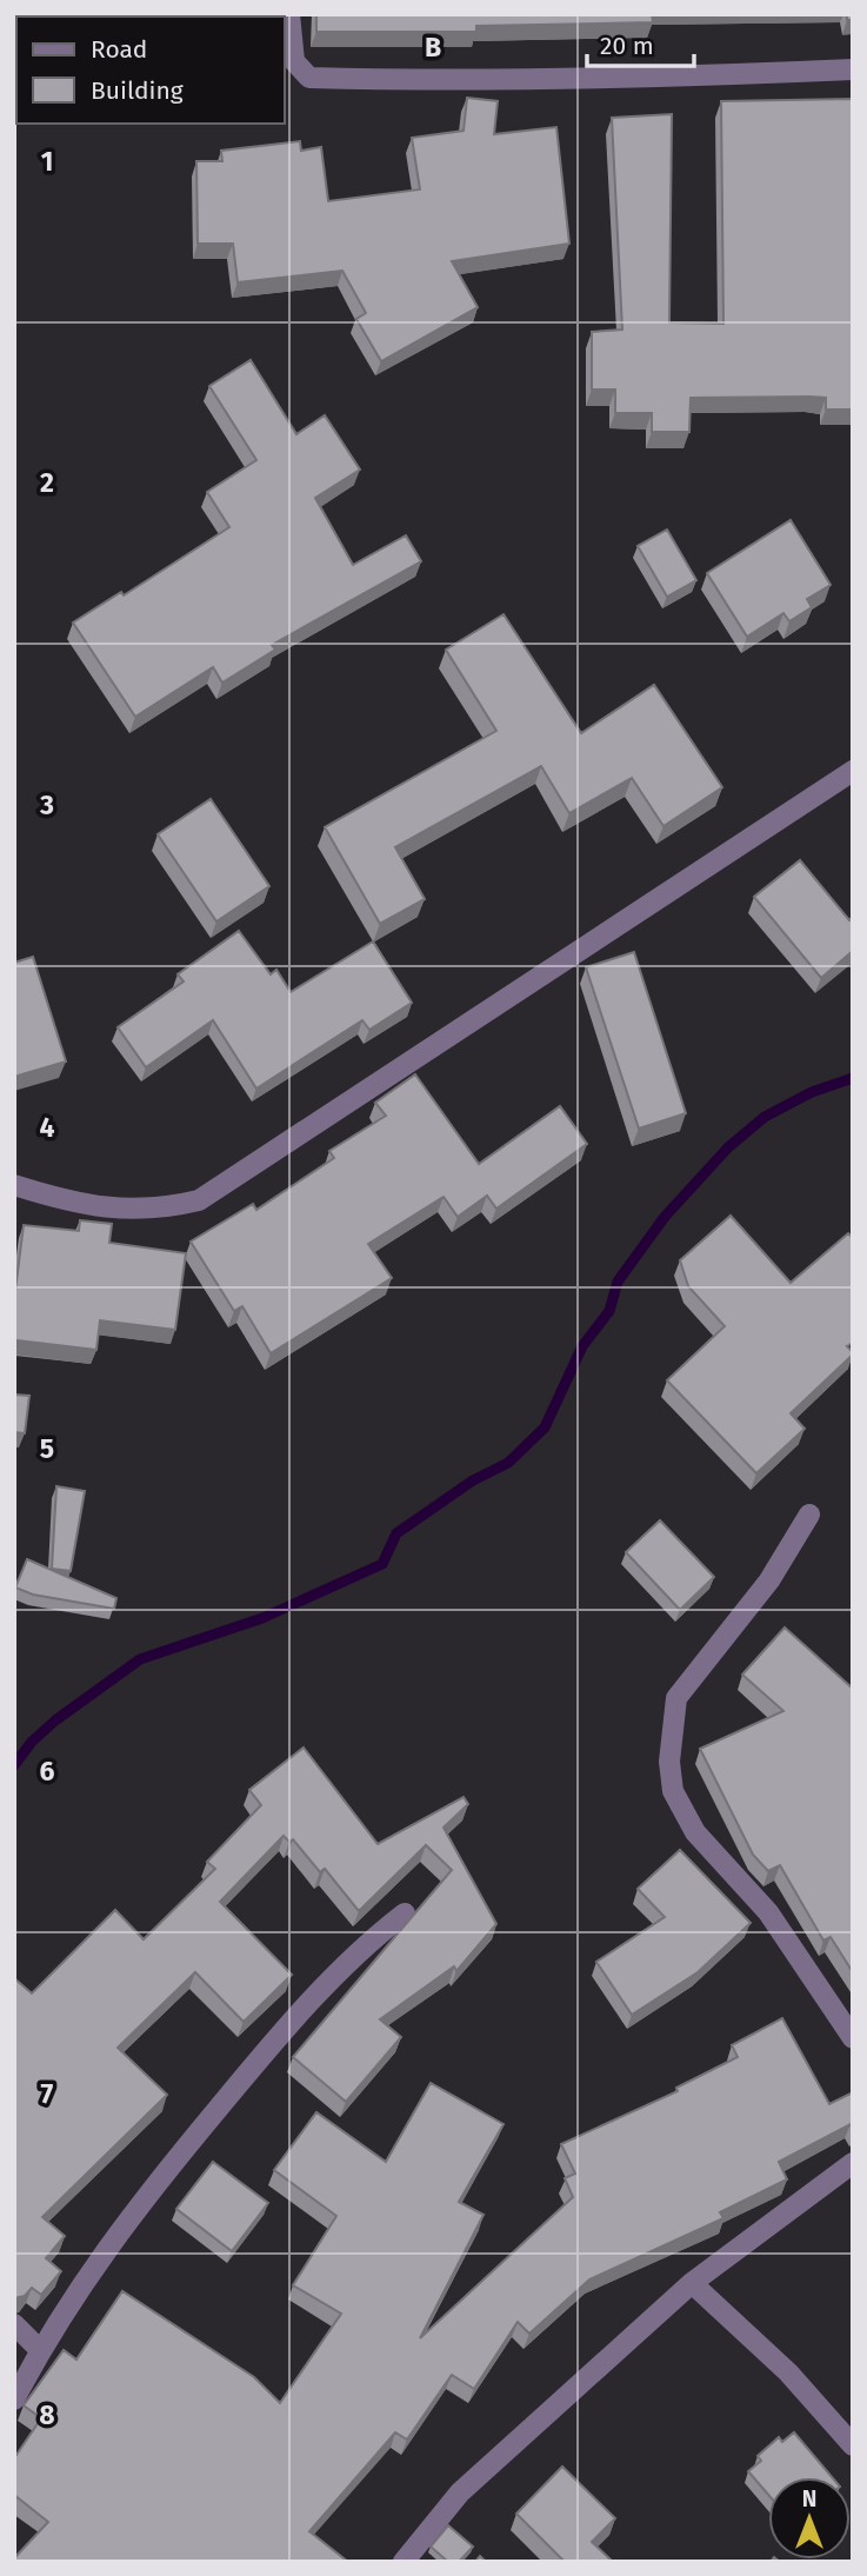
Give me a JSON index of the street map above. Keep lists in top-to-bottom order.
{
  "legend": ["Road", "Building"],
  "scale_bar": "20 m",
  "north": "top",
  "grid": {
    "columns": ["B"],
    "rows": [
      "1",
      "2",
      "3",
      "4",
      "5",
      "6",
      "7",
      "8"
    ]
  }
}
